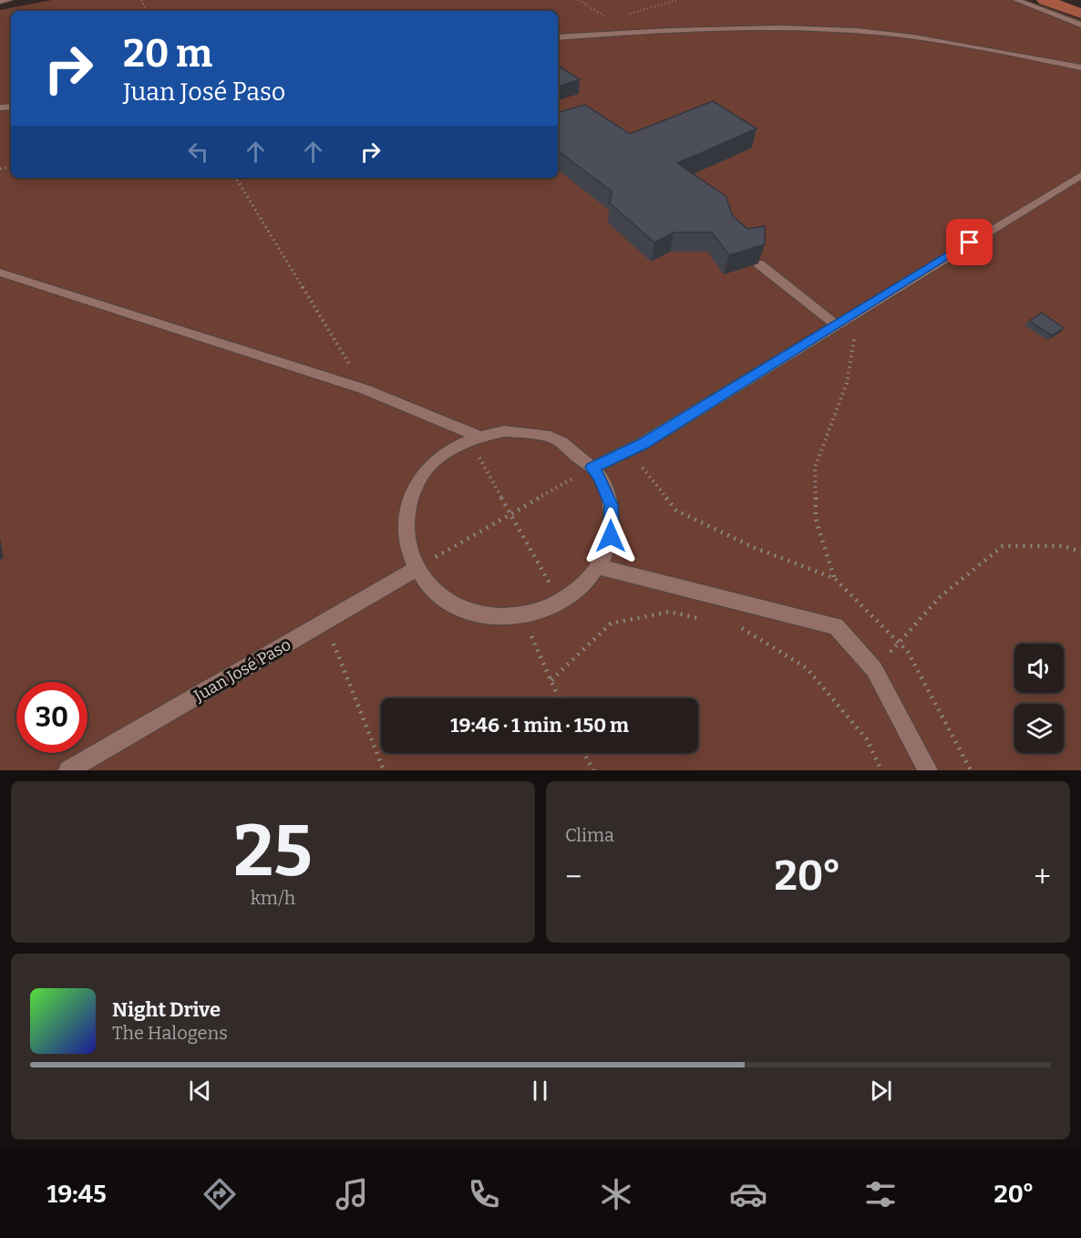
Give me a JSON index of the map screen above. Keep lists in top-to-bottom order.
{
  "streets": {
    "street": ["Juan José Paso"]
  },
  "page": {
    "turn": ["20 m", "Juan José Paso"],
    "limit": "30",
    "trip": "19:46 · 1 min · 150 m",
    "tile": [
      ["25", "km/h"],
      "Clima"
    ],
    "heat": ["−", "20°", "+"],
    "song": ["Night Drive", "The Halogens"],
    "tabs": ["19:45", "20°"]
  }
}
